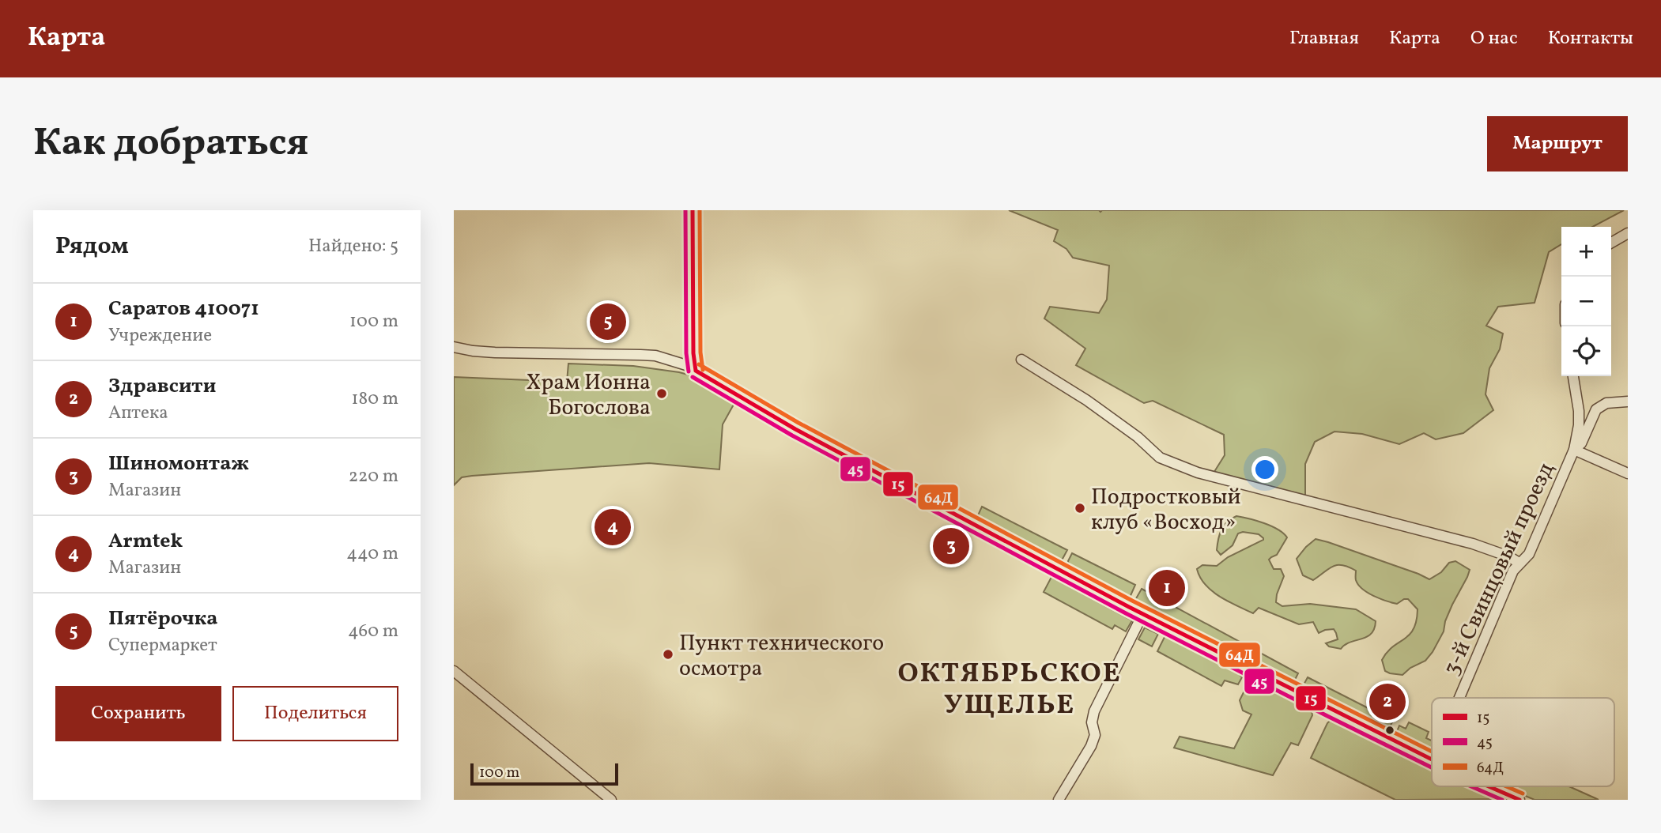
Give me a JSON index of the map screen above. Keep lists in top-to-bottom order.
{
  "streets": {
    "street": ["3-й Свинцовый проезд"]
  },
  "districts": ["ОКТЯБРЬСКОЕ УЩЕЛЬЕ"],
  "places": ["Храм Ионна Богослова", "Подростковый клуб «Восход»", "Пункт технического осмотра"],
  "lines": ["transit line 15", "transit line 45", "transit line 64Д"],
  "legend": ["15", "45", "64Д"],
  "scale_bar": "100 m",
  "page": {
    "header": "Карта",
    "nav": [
      "Главная",
      "Карта",
      "О нас",
      "Контакты"
    ],
    "buttons": [
      "Маршрут",
      ["Сохранить", "Поделиться"]
    ],
    "title": "Как добраться",
    "heading": ["Рядом", "Найдено: 5"],
    "map_buttons": ["+", "−"],
    "list": [
      {
        "mark": "1",
        "name": "Саратов 410071",
        "note": "Учреждение",
        "value": "100 m"
      },
      {
        "mark": "2",
        "name": "Здравсити",
        "note": "Аптека",
        "value": "180 m"
      },
      {
        "mark": "3",
        "name": "Шиномонтаж",
        "note": "Магазин",
        "value": "220 m"
      },
      {
        "mark": "4",
        "name": "Armtek",
        "note": "Магазин",
        "value": "440 m"
      },
      {
        "mark": "5",
        "name": "Пятёрочка",
        "note": "Супермаркет",
        "value": "460 m"
      }
    ],
    "pins": [
      "5",
      "4",
      "3",
      "1",
      "2"
    ],
    "scale": "100 m"
  }
}
